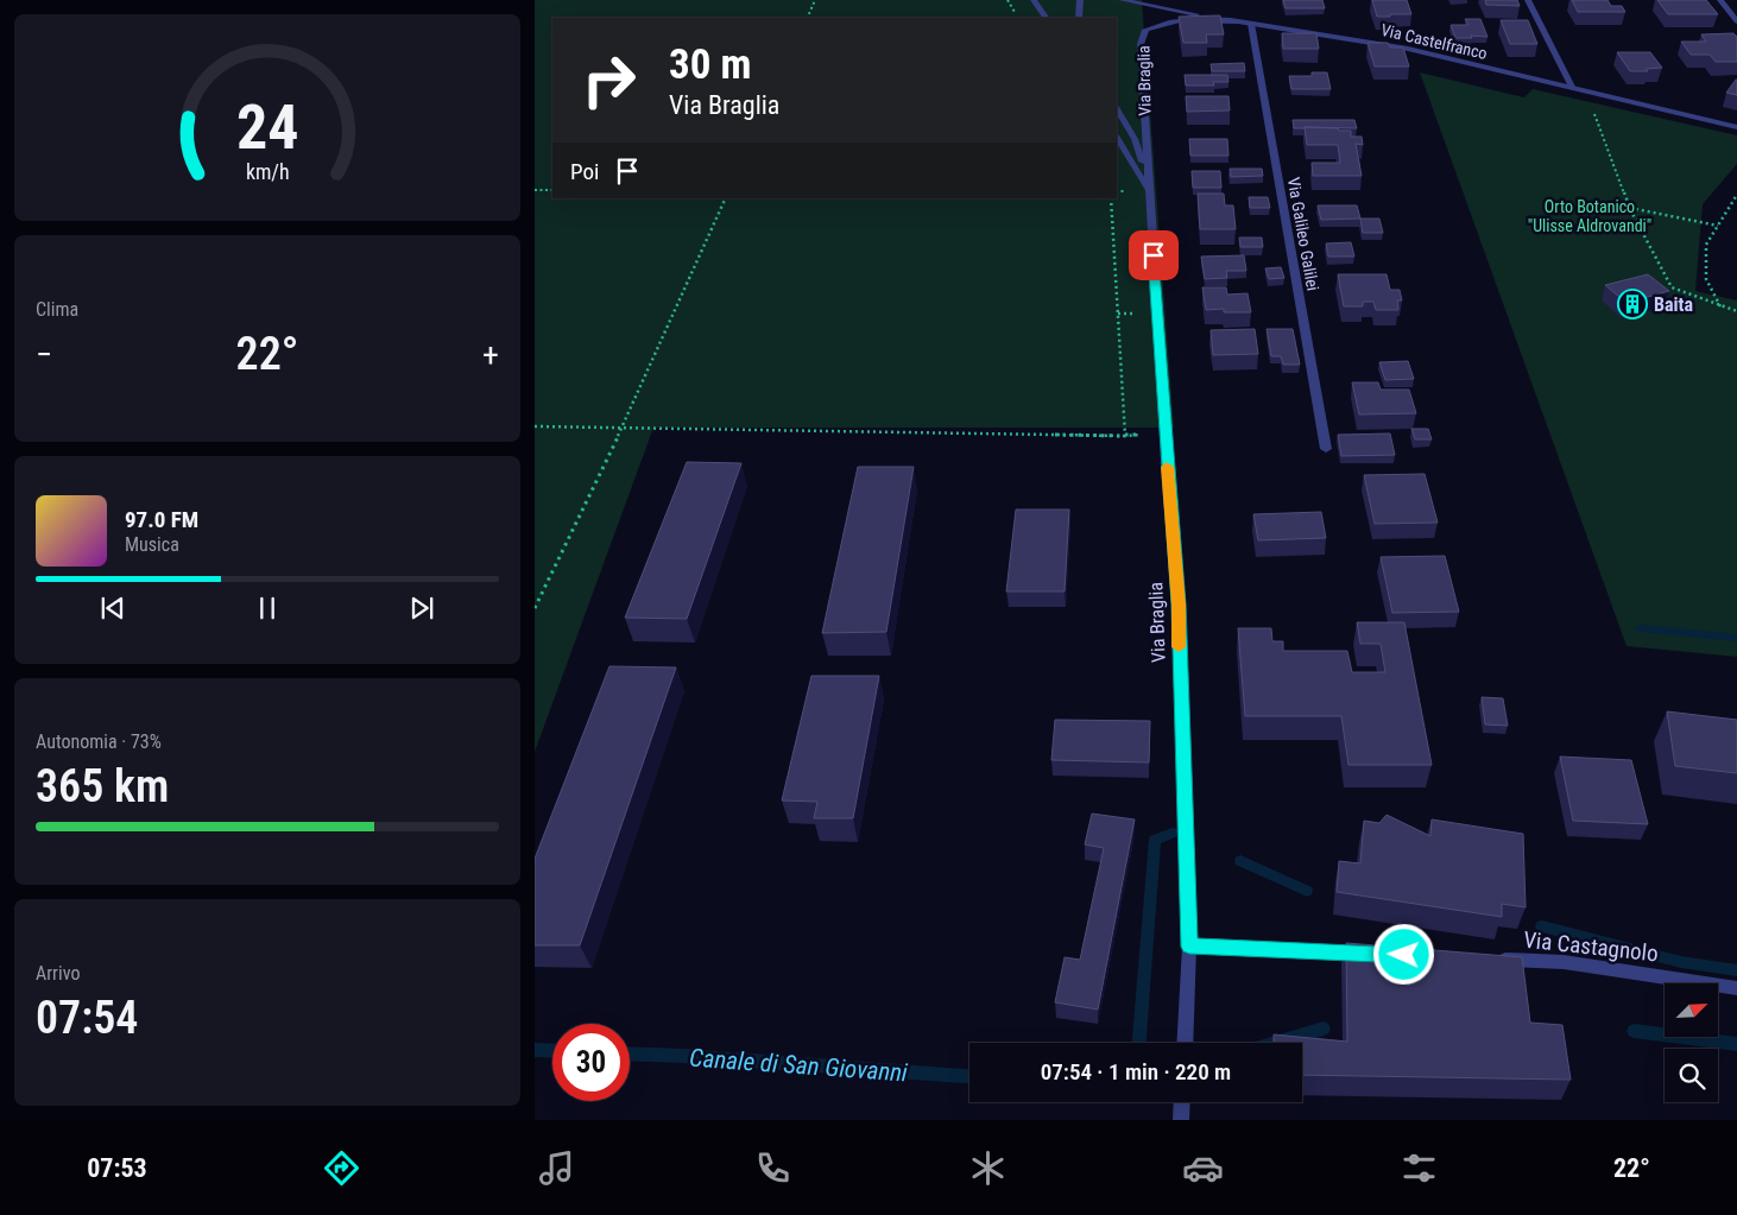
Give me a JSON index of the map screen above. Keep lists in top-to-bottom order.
{
  "streets": {
    "street": [
      "Via Castelfranco",
      "Via Braglia",
      "Via Galileo Galilei",
      "Via Castagnolo"
    ]
  },
  "crossings": [
    ["Via Castelfranco", "Via Braglia"],
    ["Via Castelfranco", "Via Galileo Galilei"]
  ],
  "water": ["Canale di San Giovanni"],
  "parks": ["Orto Botanico \"Ulisse Aldrovandi\""],
  "places": {
    "building": ["Baita"]
  },
  "north": "top right",
  "page": {
    "turn": ["30 m", "Via Braglia"],
    "then": "Poi",
    "tile": [
      "Clima",
      ["Autonomia · 73%", "365 km"],
      ["Arrivo", "07:54"]
    ],
    "heat": ["−", "22°", "+"],
    "song": ["97.0 FM", "Musica"],
    "limit": "30",
    "trip": "07:54 · 1 min · 220 m",
    "tabs": ["07:53", "22°"],
    "gauge": ["24", "km/h"]
  }
}
